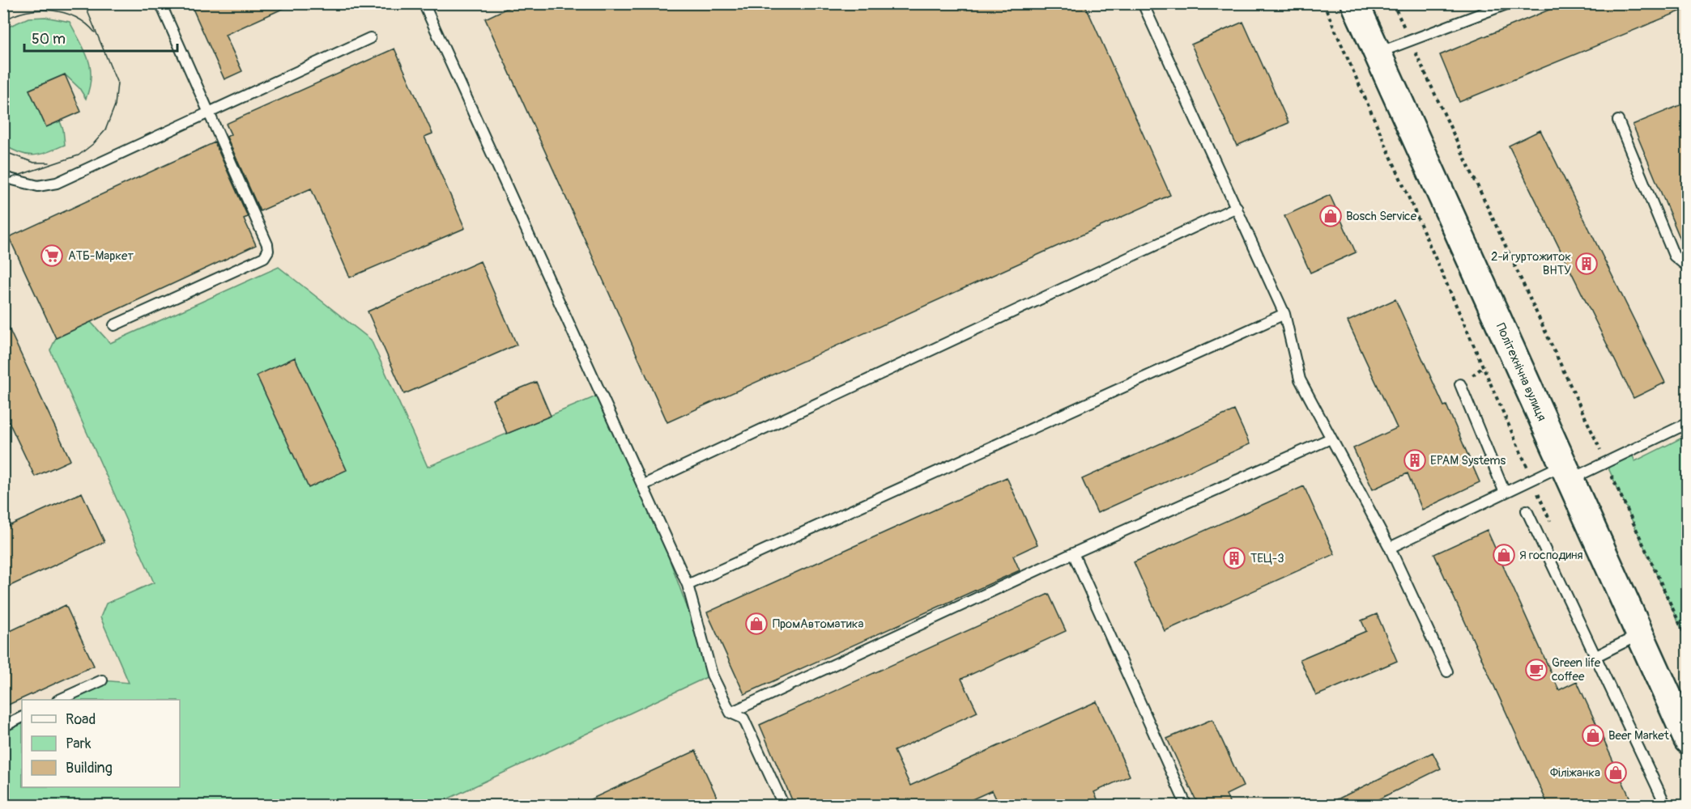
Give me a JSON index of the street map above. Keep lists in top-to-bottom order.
{
  "streets": {
    "street": ["Політехнічна вулиця"]
  },
  "places": {
    "shop": [
      "Bosch Service",
      "Я господиня",
      "ПромАвтоматика",
      "Beer Market",
      "Філіжанка"
    ],
    "supermarket": ["АТБ-Маркет"],
    "building": ["2-й гуртожиток ВНТУ", "EPAM Systems", "ТЕЦ-3"],
    "cafe": ["Green life coffee"]
  },
  "legend": ["Road", "Park", "Building"],
  "scale_bar": "50 m"
}
